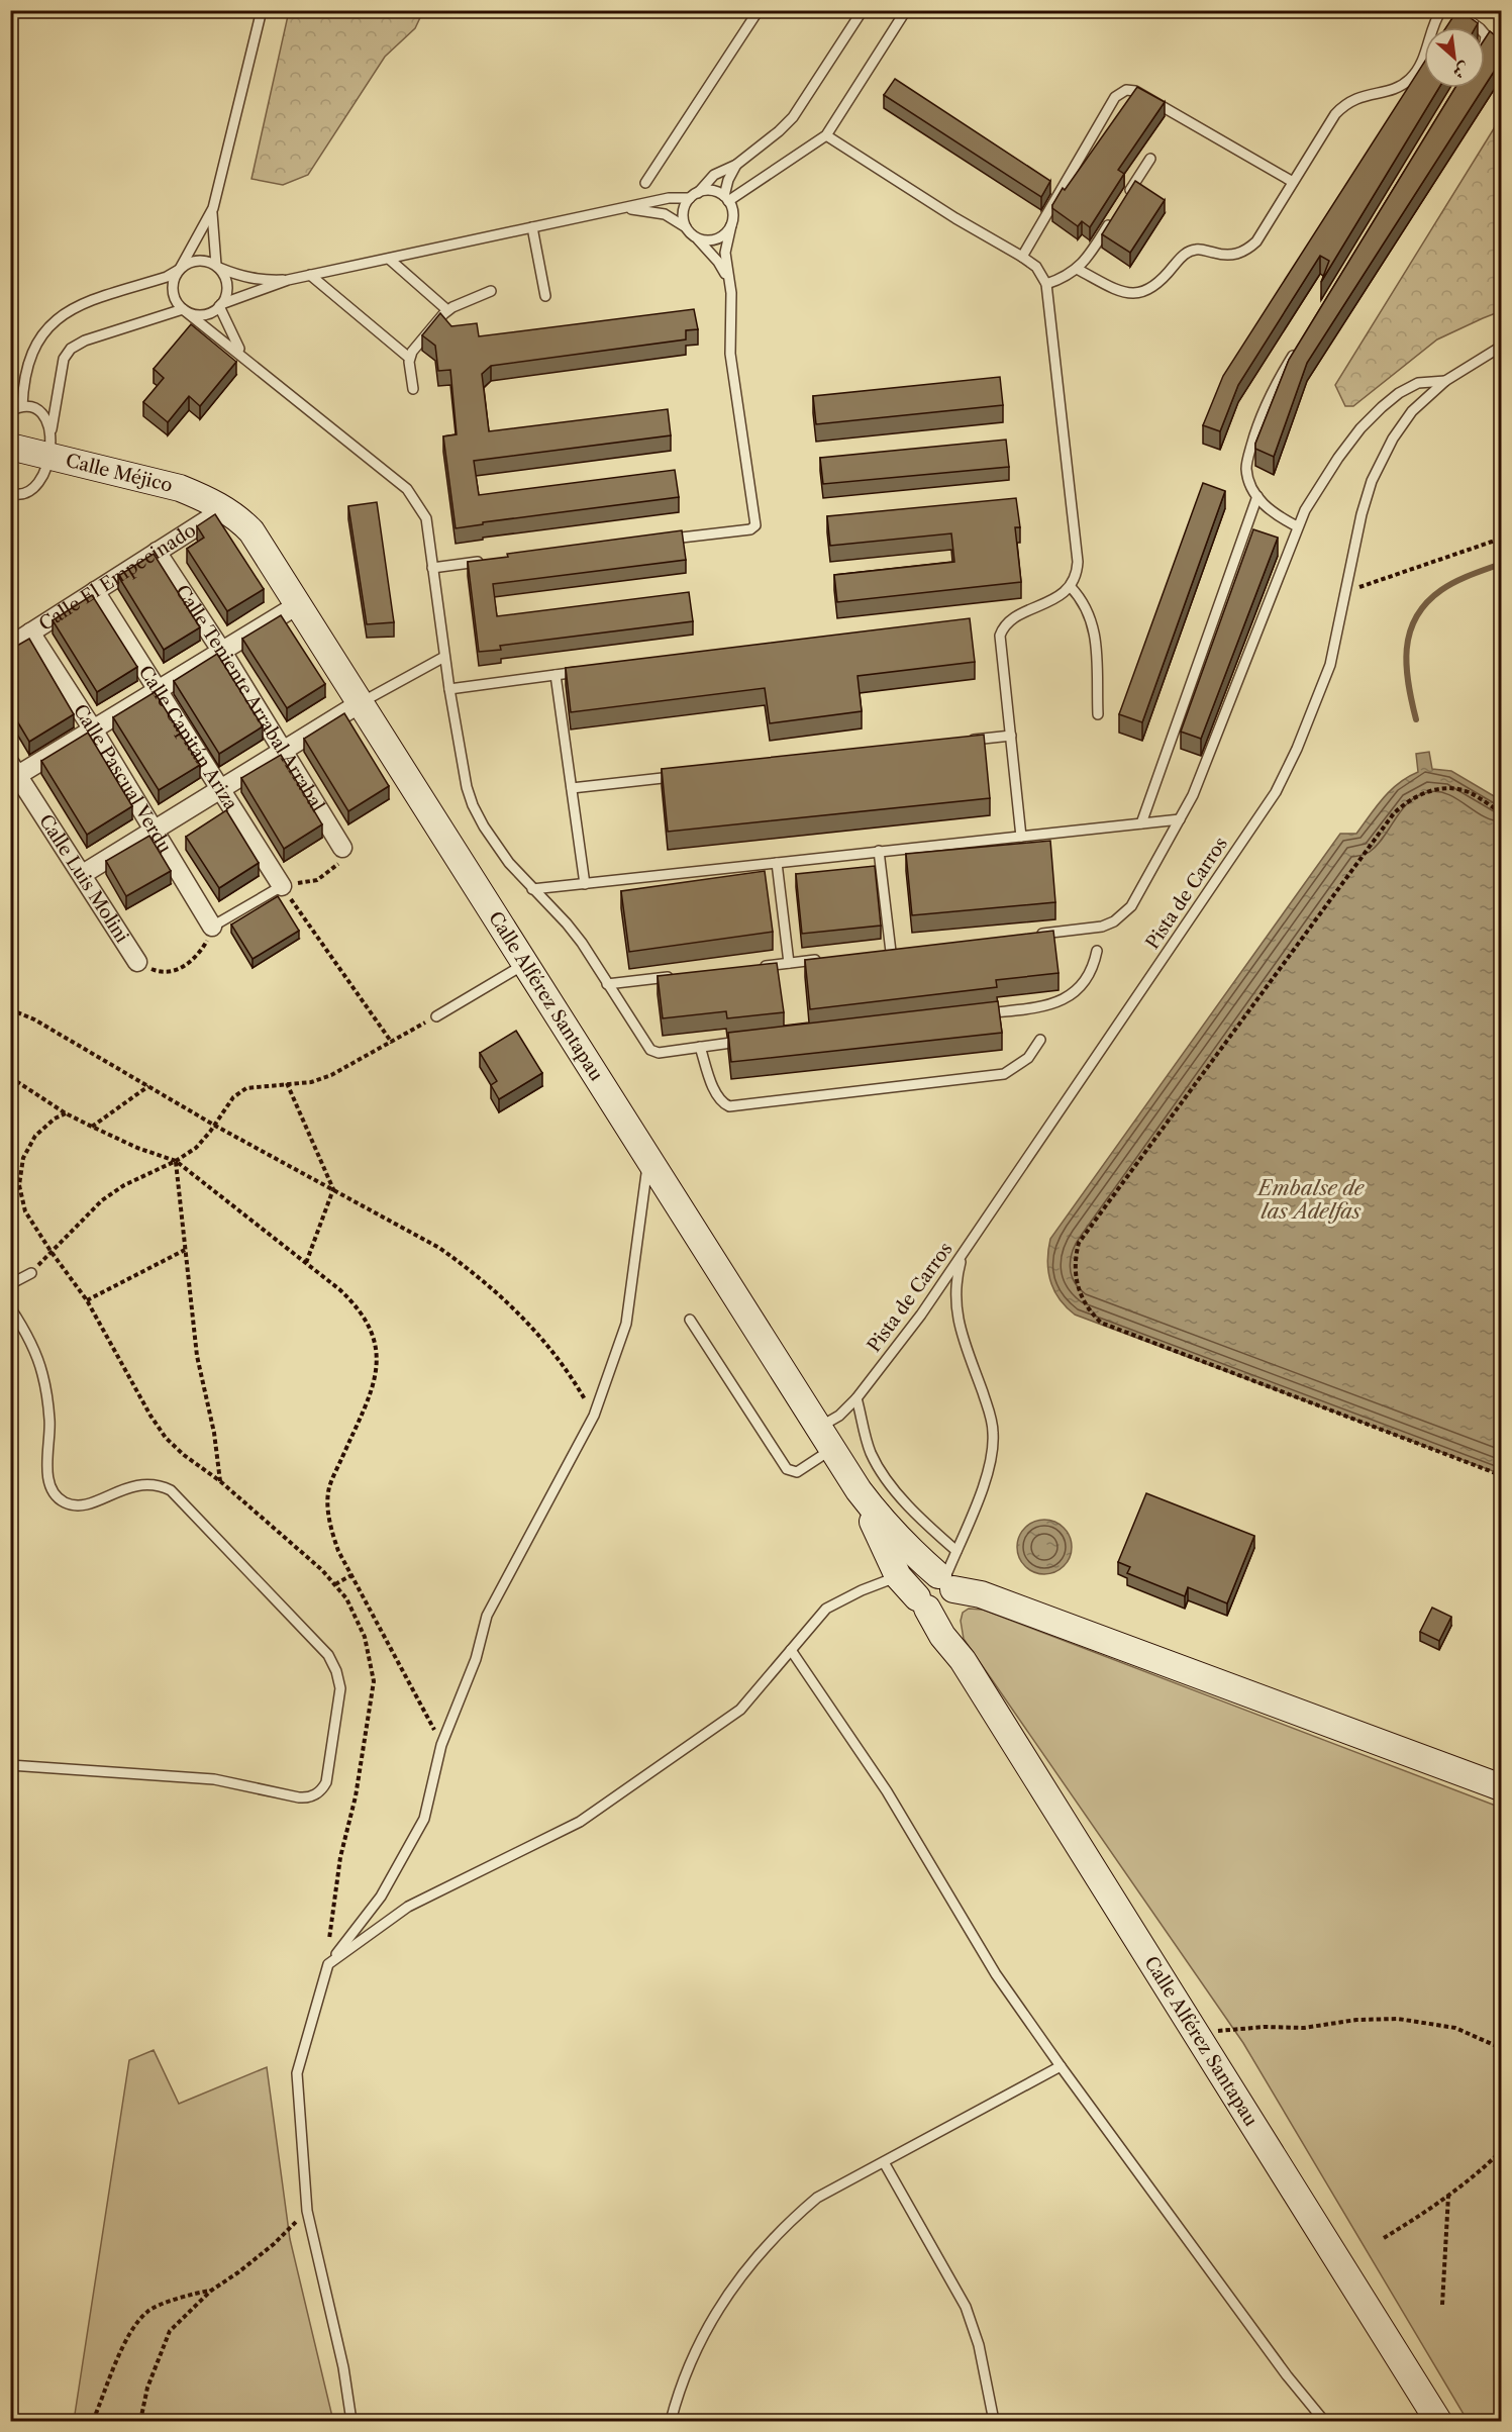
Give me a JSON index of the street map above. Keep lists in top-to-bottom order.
{
  "streets": {
    "main road": ["Calle Méjico", "Calle Alférez Santapau"],
    "street": [
      "Calle El Empecinado",
      "Calle Teniente Arrabal Arrabal",
      "Calle Capitán Ariza",
      "Calle Pascual Verdu",
      "Calle Luis Molini"
    ],
    "lane": ["Pista de Carros"]
  },
  "crossings": [
    ["Calle Méjico", "Calle El Empecinado"],
    ["Calle Méjico", "Calle Alférez Santapau"],
    ["Calle El Empecinado", "Calle Teniente Arrabal Arrabal"],
    ["Calle El Empecinado", "Calle Capitán Ariza"],
    ["Calle El Empecinado", "Calle Pascual Verdu"],
    ["Calle El Empecinado", "Calle Alférez Santapau"],
    ["Pista de Carros", "Calle Alférez Santapau"]
  ],
  "water": ["Embalse de las Adelfas"],
  "north": "bottom right"
}
